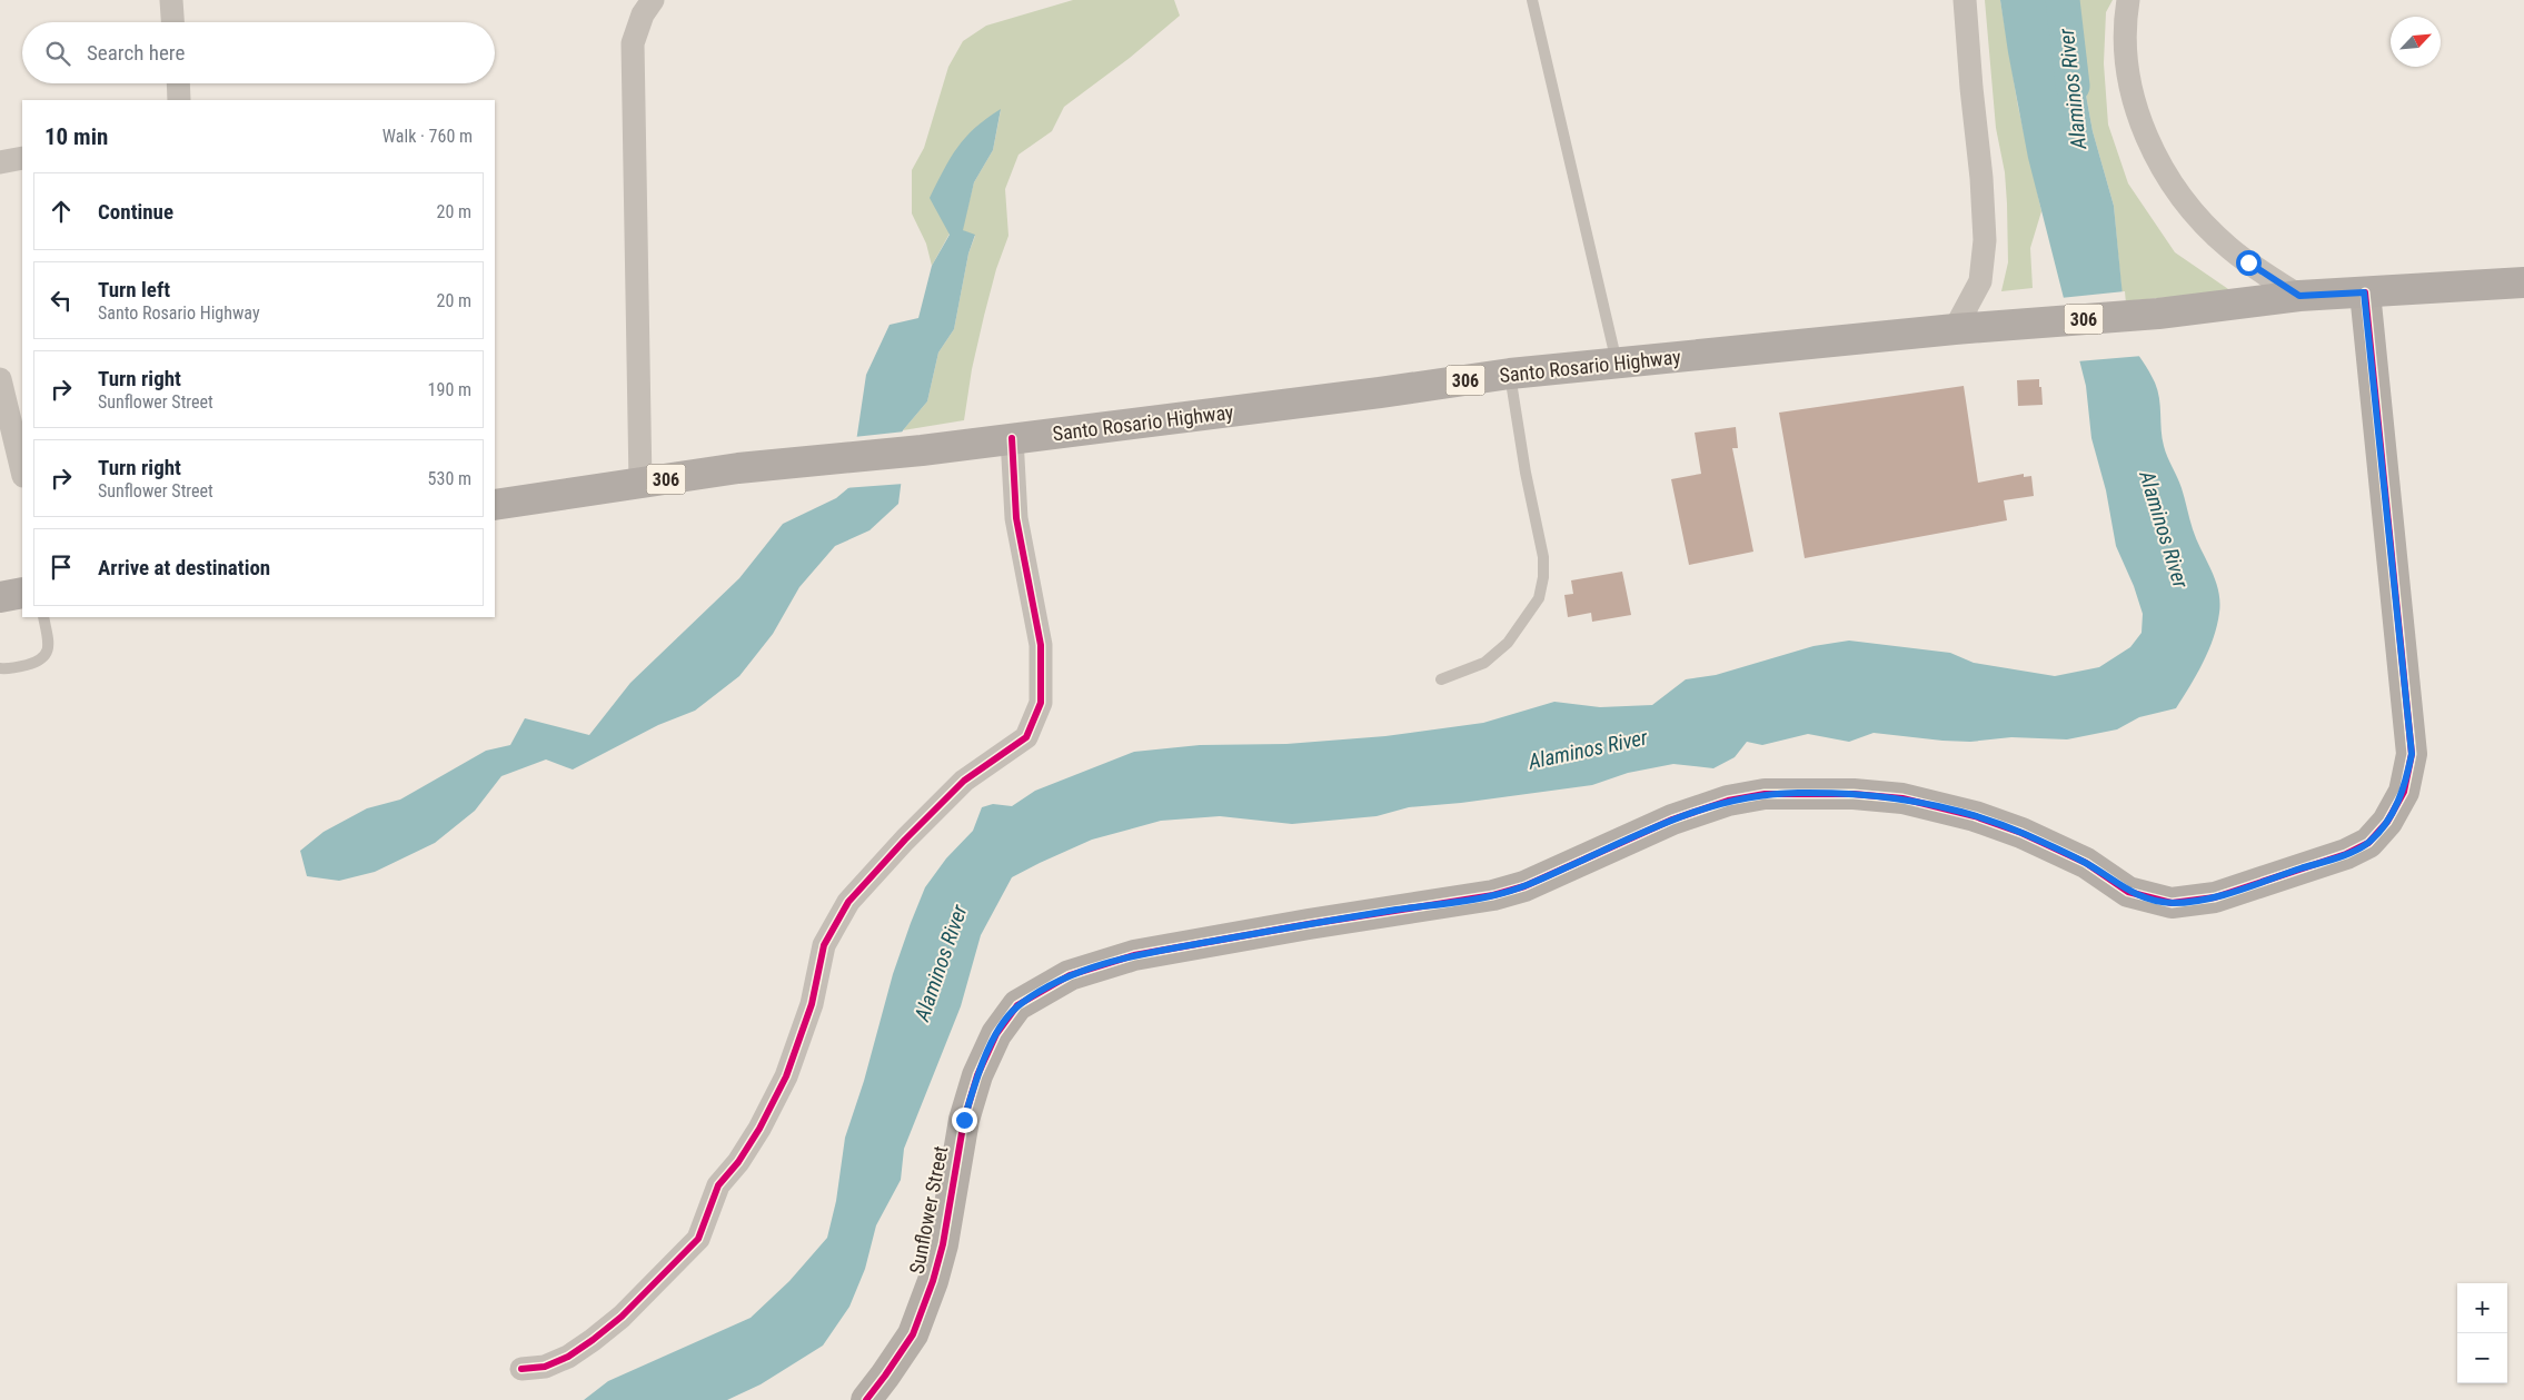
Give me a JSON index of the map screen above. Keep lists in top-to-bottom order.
{
  "streets": {
    "main road": ["306", "Santo Rosario Highway"],
    "street": ["Sunflower Street"]
  },
  "crossings": [
    ["Santo Rosario Highway", "Sunflower Street"]
  ],
  "water": ["Alaminos River"],
  "north": "top right",
  "page": {
    "search": "Search here",
    "heading": ["10 min", "Walk · 760 m"],
    "list": [
      ["Continue", "20 m"],
      ["Turn left", "Santo Rosario Highway", "20 m"],
      ["Turn right", "Sunflower Street", "190 m"],
      ["Turn right", "Sunflower Street", "530 m"],
      "Arrive at destination"
    ],
    "map_buttons": ["+", "−"]
  }
}
